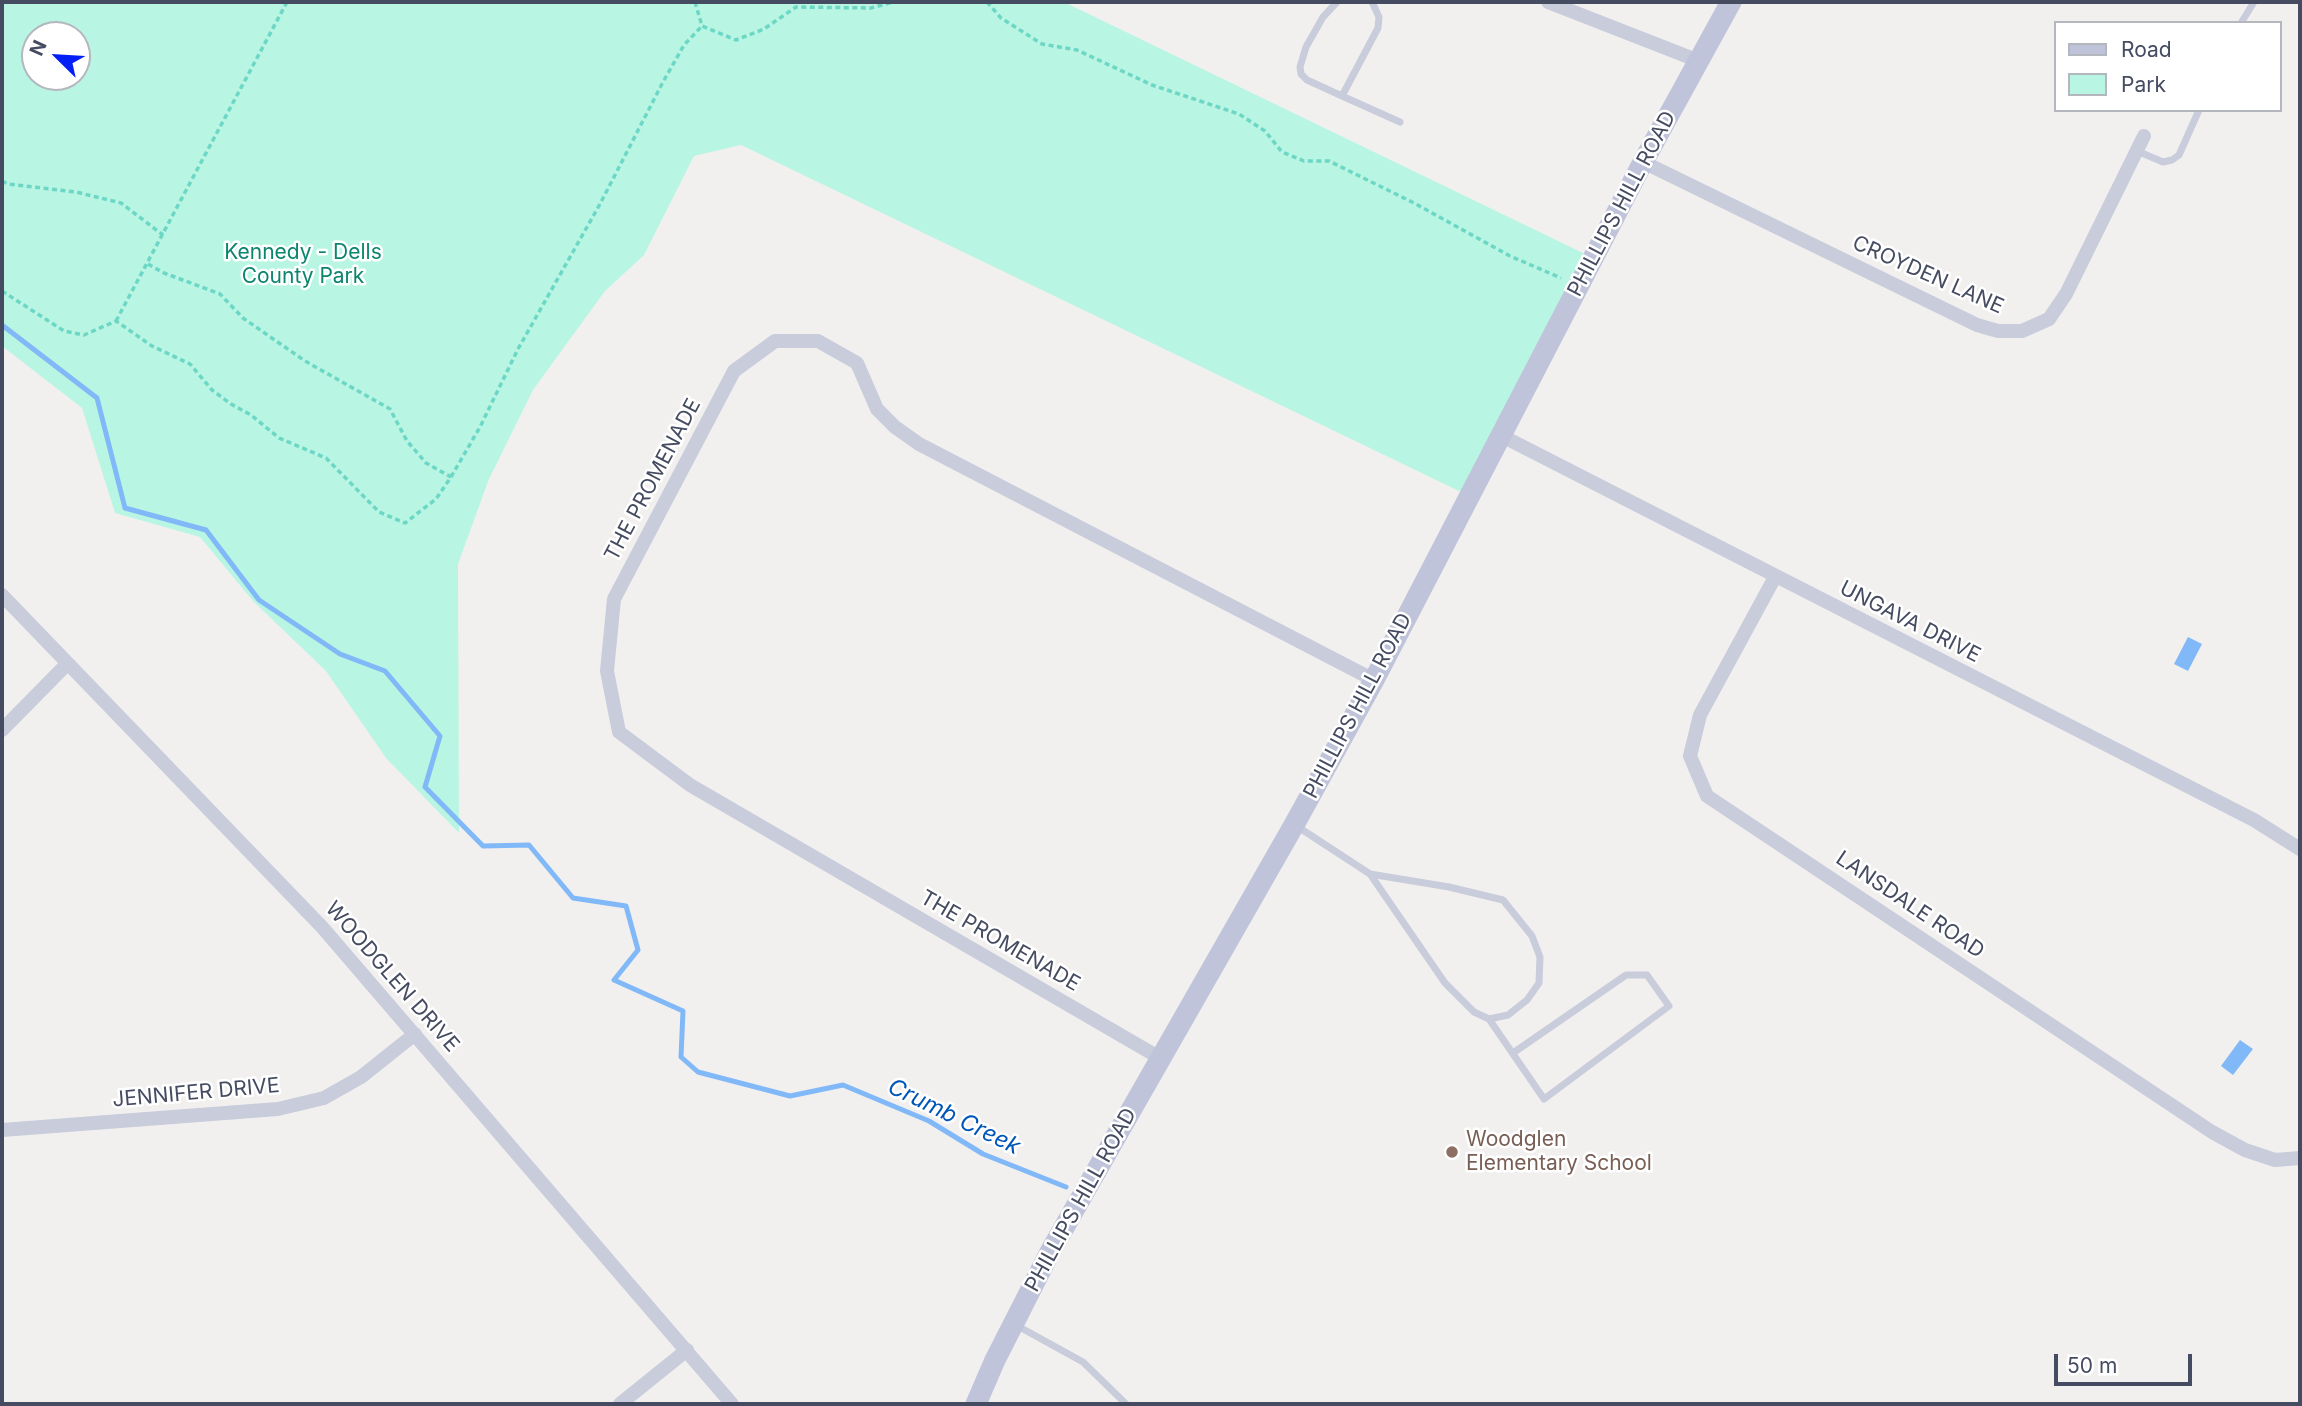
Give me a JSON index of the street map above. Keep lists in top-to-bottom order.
{
  "streets": {
    "street": [
      "PHILLIPS HILL ROAD",
      "CROYDEN LANE",
      "THE PROMENADE",
      "UNGAVA DRIVE",
      "LANSDALE ROAD",
      "WOODGLEN DRIVE",
      "JENNIFER DRIVE"
    ]
  },
  "crossings": [
    ["PHILLIPS HILL ROAD", "CROYDEN LANE"],
    ["PHILLIPS HILL ROAD", "THE PROMENADE"],
    ["PHILLIPS HILL ROAD", "UNGAVA DRIVE"],
    ["UNGAVA DRIVE", "LANSDALE ROAD"],
    ["WOODGLEN DRIVE", "JENNIFER DRIVE"]
  ],
  "water": ["Crumb Creek"],
  "parks": ["Kennedy - Dells County Park"],
  "places": ["Woodglen Elementary School"],
  "legend": ["Road", "Park"],
  "scale_bar": "50 m",
  "north": "top left"
}
